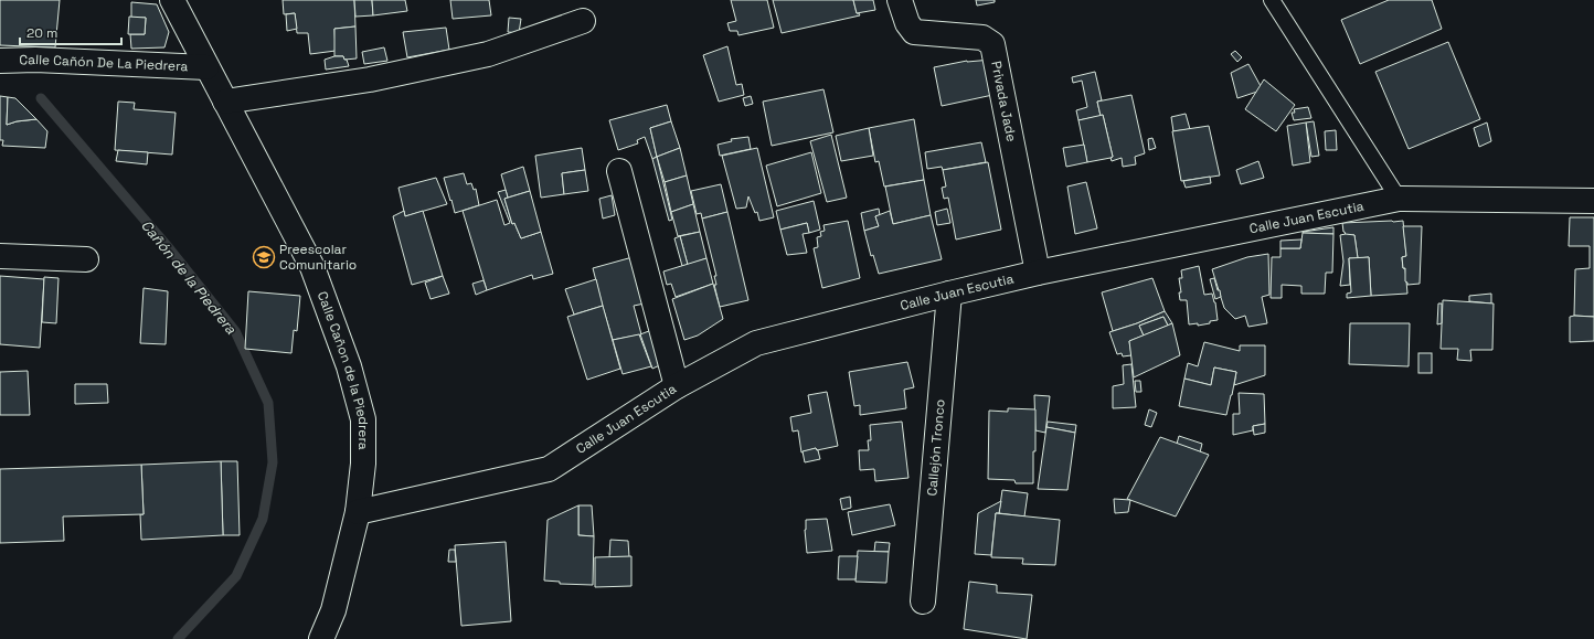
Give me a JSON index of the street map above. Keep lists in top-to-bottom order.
{
  "streets": {
    "street": [
      "Calle Cañón De La Piedrera",
      "Privada Jade",
      "Calle Juan Escutia",
      "Calle Cañon de la Piedrera",
      "Callejón Tronco"
    ]
  },
  "crossings": [
    ["Calle Cañón De La Piedrera", "Calle Cañon de la Piedrera"],
    ["Privada Jade", "Calle Juan Escutia"],
    ["Calle Juan Escutia", "Calle Cañon de la Piedrera"],
    ["Calle Juan Escutia", "Callejón Tronco"]
  ],
  "water": ["Cañón de la Piedrera"],
  "places": {
    "school or university": ["Preescolar Comunitario"]
  },
  "scale_bar": "20 m"
}
